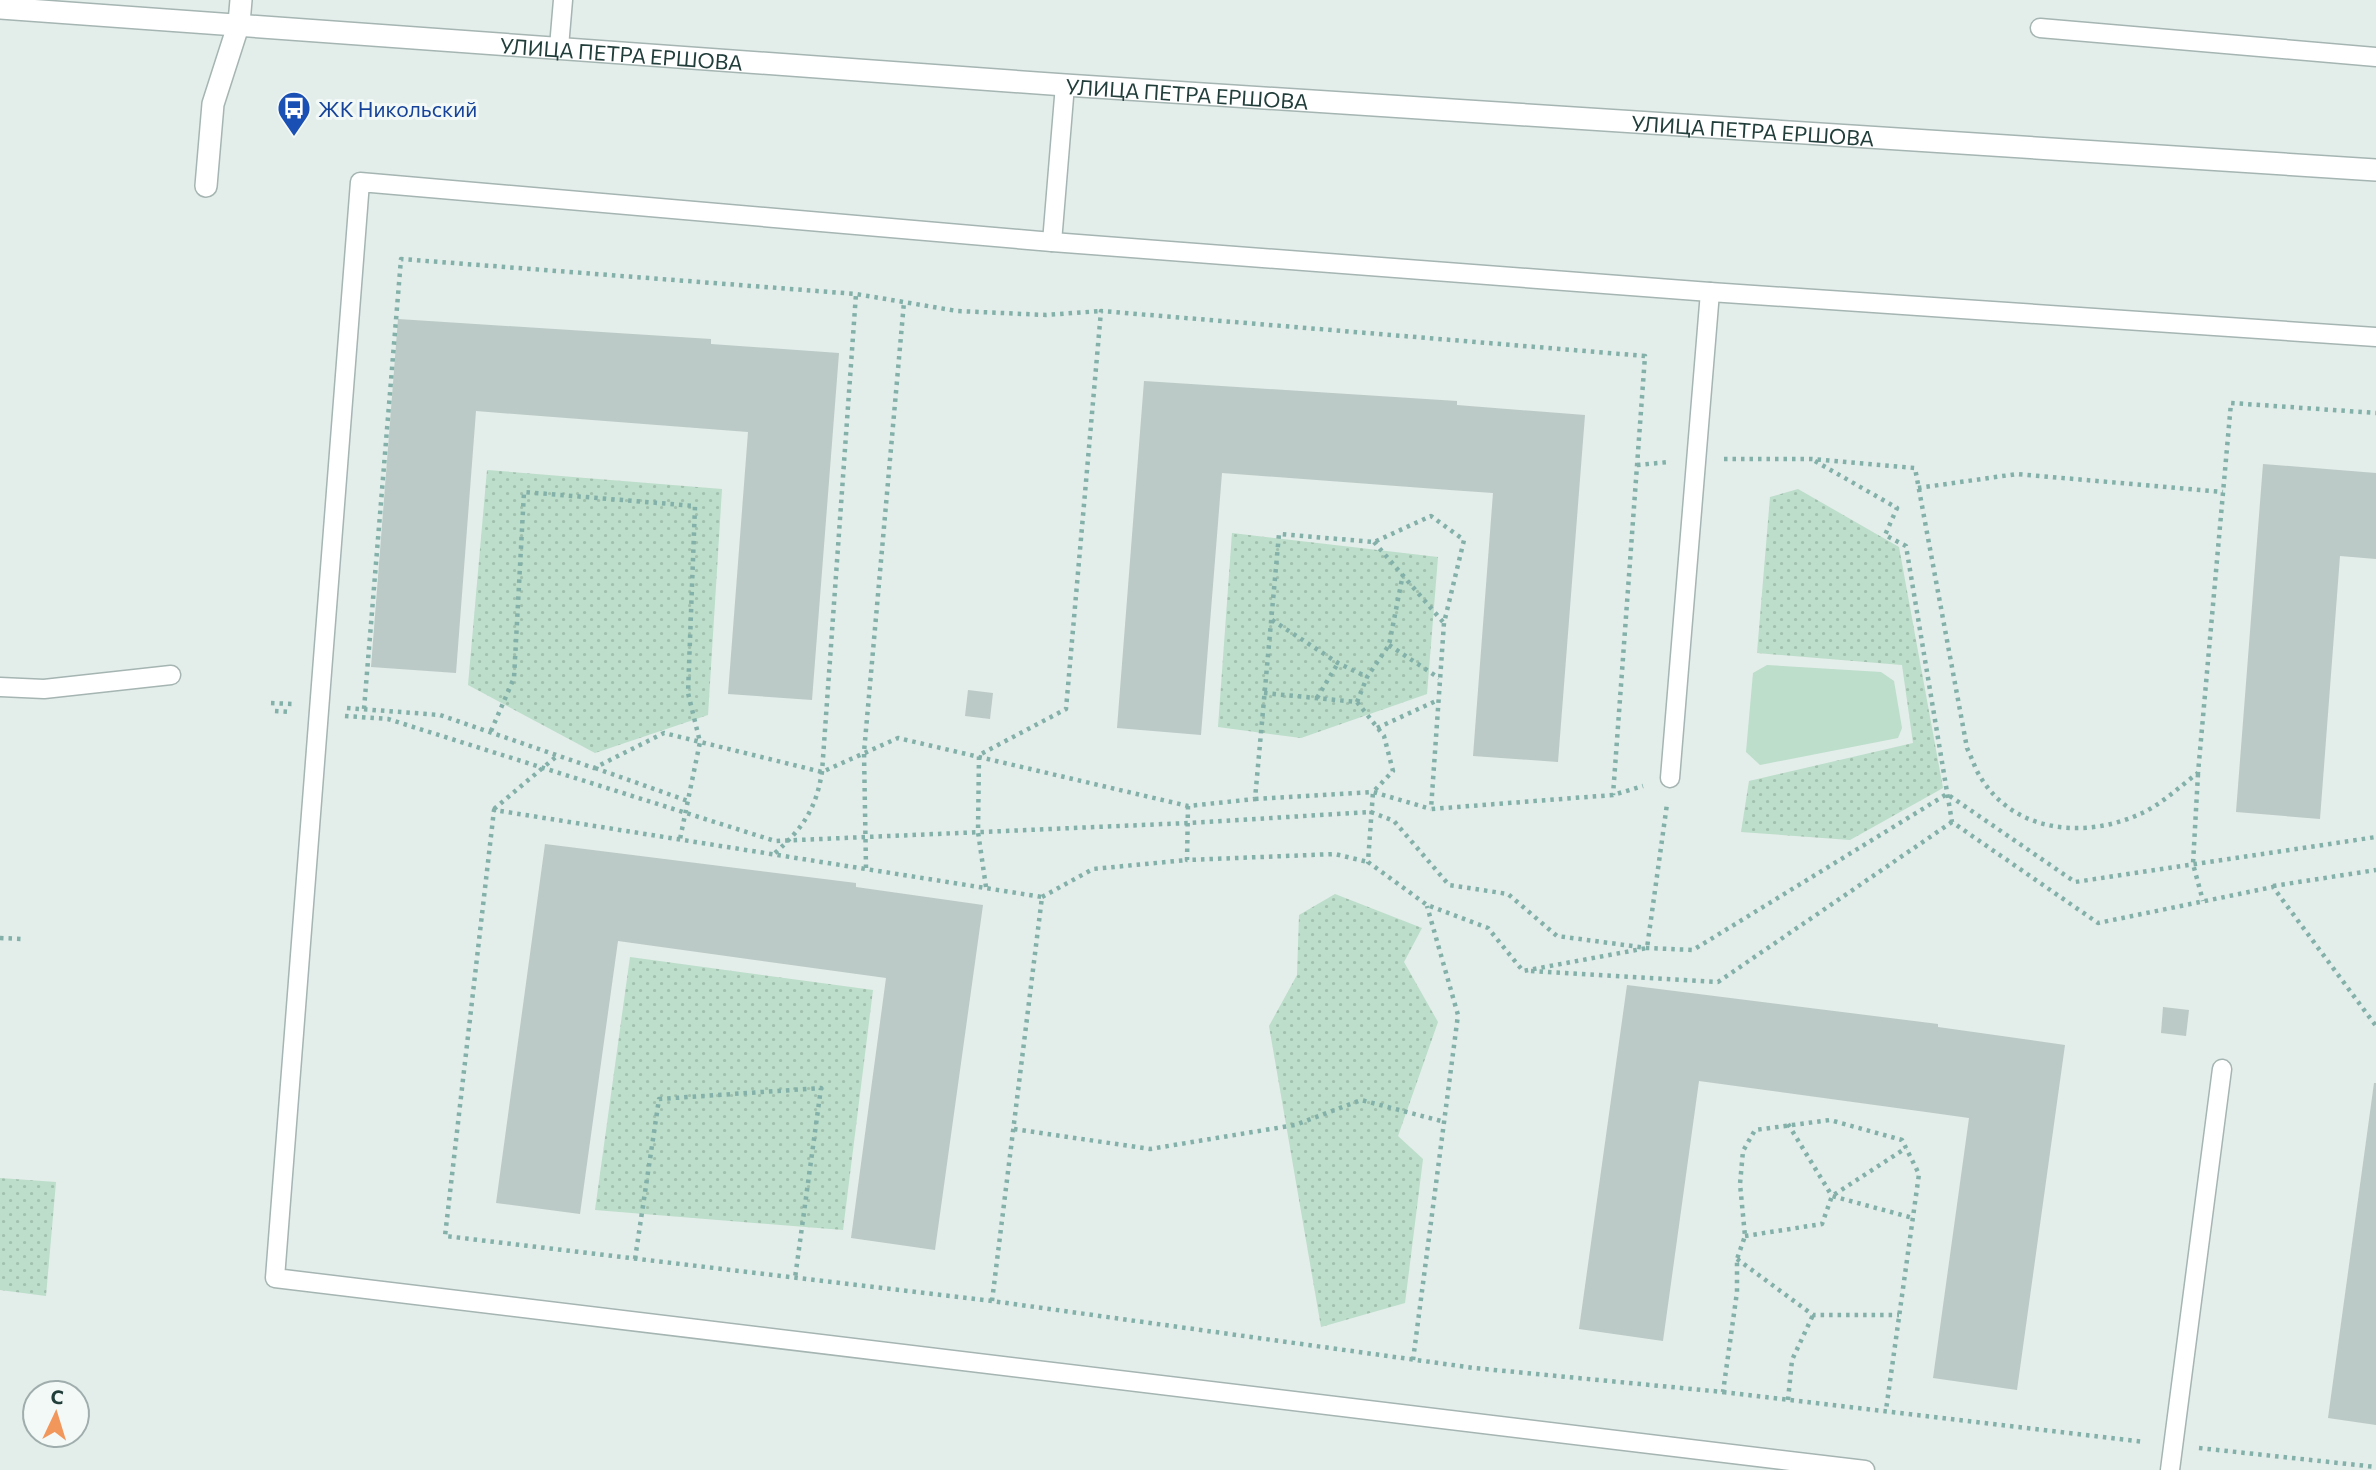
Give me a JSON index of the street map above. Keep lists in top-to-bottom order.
{
  "streets": {
    "street": ["УЛИЦА ПЕТРА ЕРШОВА"]
  },
  "places": {
    "bus stop": ["ЖК Никольский"]
  },
  "north": "top"
}
